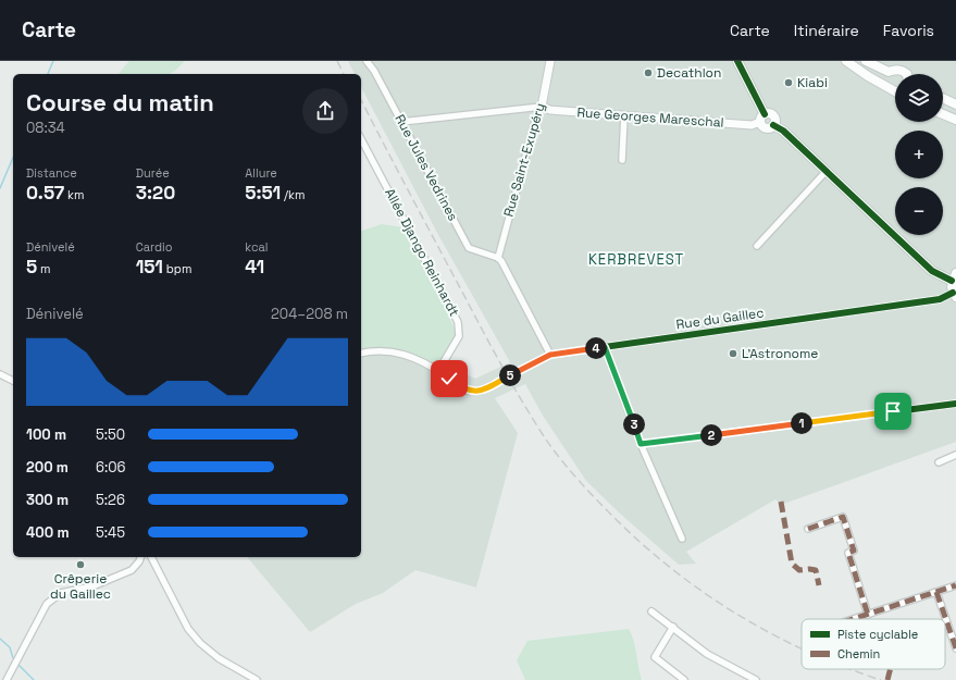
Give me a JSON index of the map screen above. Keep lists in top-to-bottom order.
{
  "streets": {
    "street": [
      "Rue Georges Mareschal",
      "Rue Saint-Exupéry",
      "Rue Jules Vedrines",
      "Allée Django Reinhardt",
      "Rue du Gaillec"
    ]
  },
  "crossings": [
    ["Rue Georges Mareschal", "Rue Saint-Exupéry"],
    ["Rue Saint-Exupéry", "Rue Jules Vedrines"],
    ["Allée Django Reinhardt", "Rue du Gaillec"]
  ],
  "districts": ["KERBREVEST"],
  "places": [
    "Decathlon",
    "Kiabi",
    "L'Astronome",
    "Crêperie du Gaillec"
  ],
  "legend": ["Piste cyclable", "Chemin"],
  "page": {
    "header": "Carte",
    "nav": ["Carte", "Itinéraire", "Favoris"],
    "map_buttons": ["+", "−"],
    "heading": ["Course du matin", "08:34"],
    "stats": [
      ["Distance", "0.57 km"],
      ["Durée", "3:20"],
      ["Allure", "5:51 /km"],
      ["Dénivelé", "5 m"],
      ["Cardio", "151 bpm"],
      ["kcal", "41"]
    ],
    "chart": ["Dénivelé", "204–208 m"],
    "pins": [
      "4",
      "5",
      "1",
      "3",
      "2"
    ],
    "list": [
      {
        "name": "100 m",
        "note": "5:50"
      },
      {
        "name": "200 m",
        "note": "6:06"
      },
      {
        "name": "300 m",
        "note": "5:26"
      },
      {
        "name": "400 m",
        "note": "5:45"
      }
    ]
  }
}
